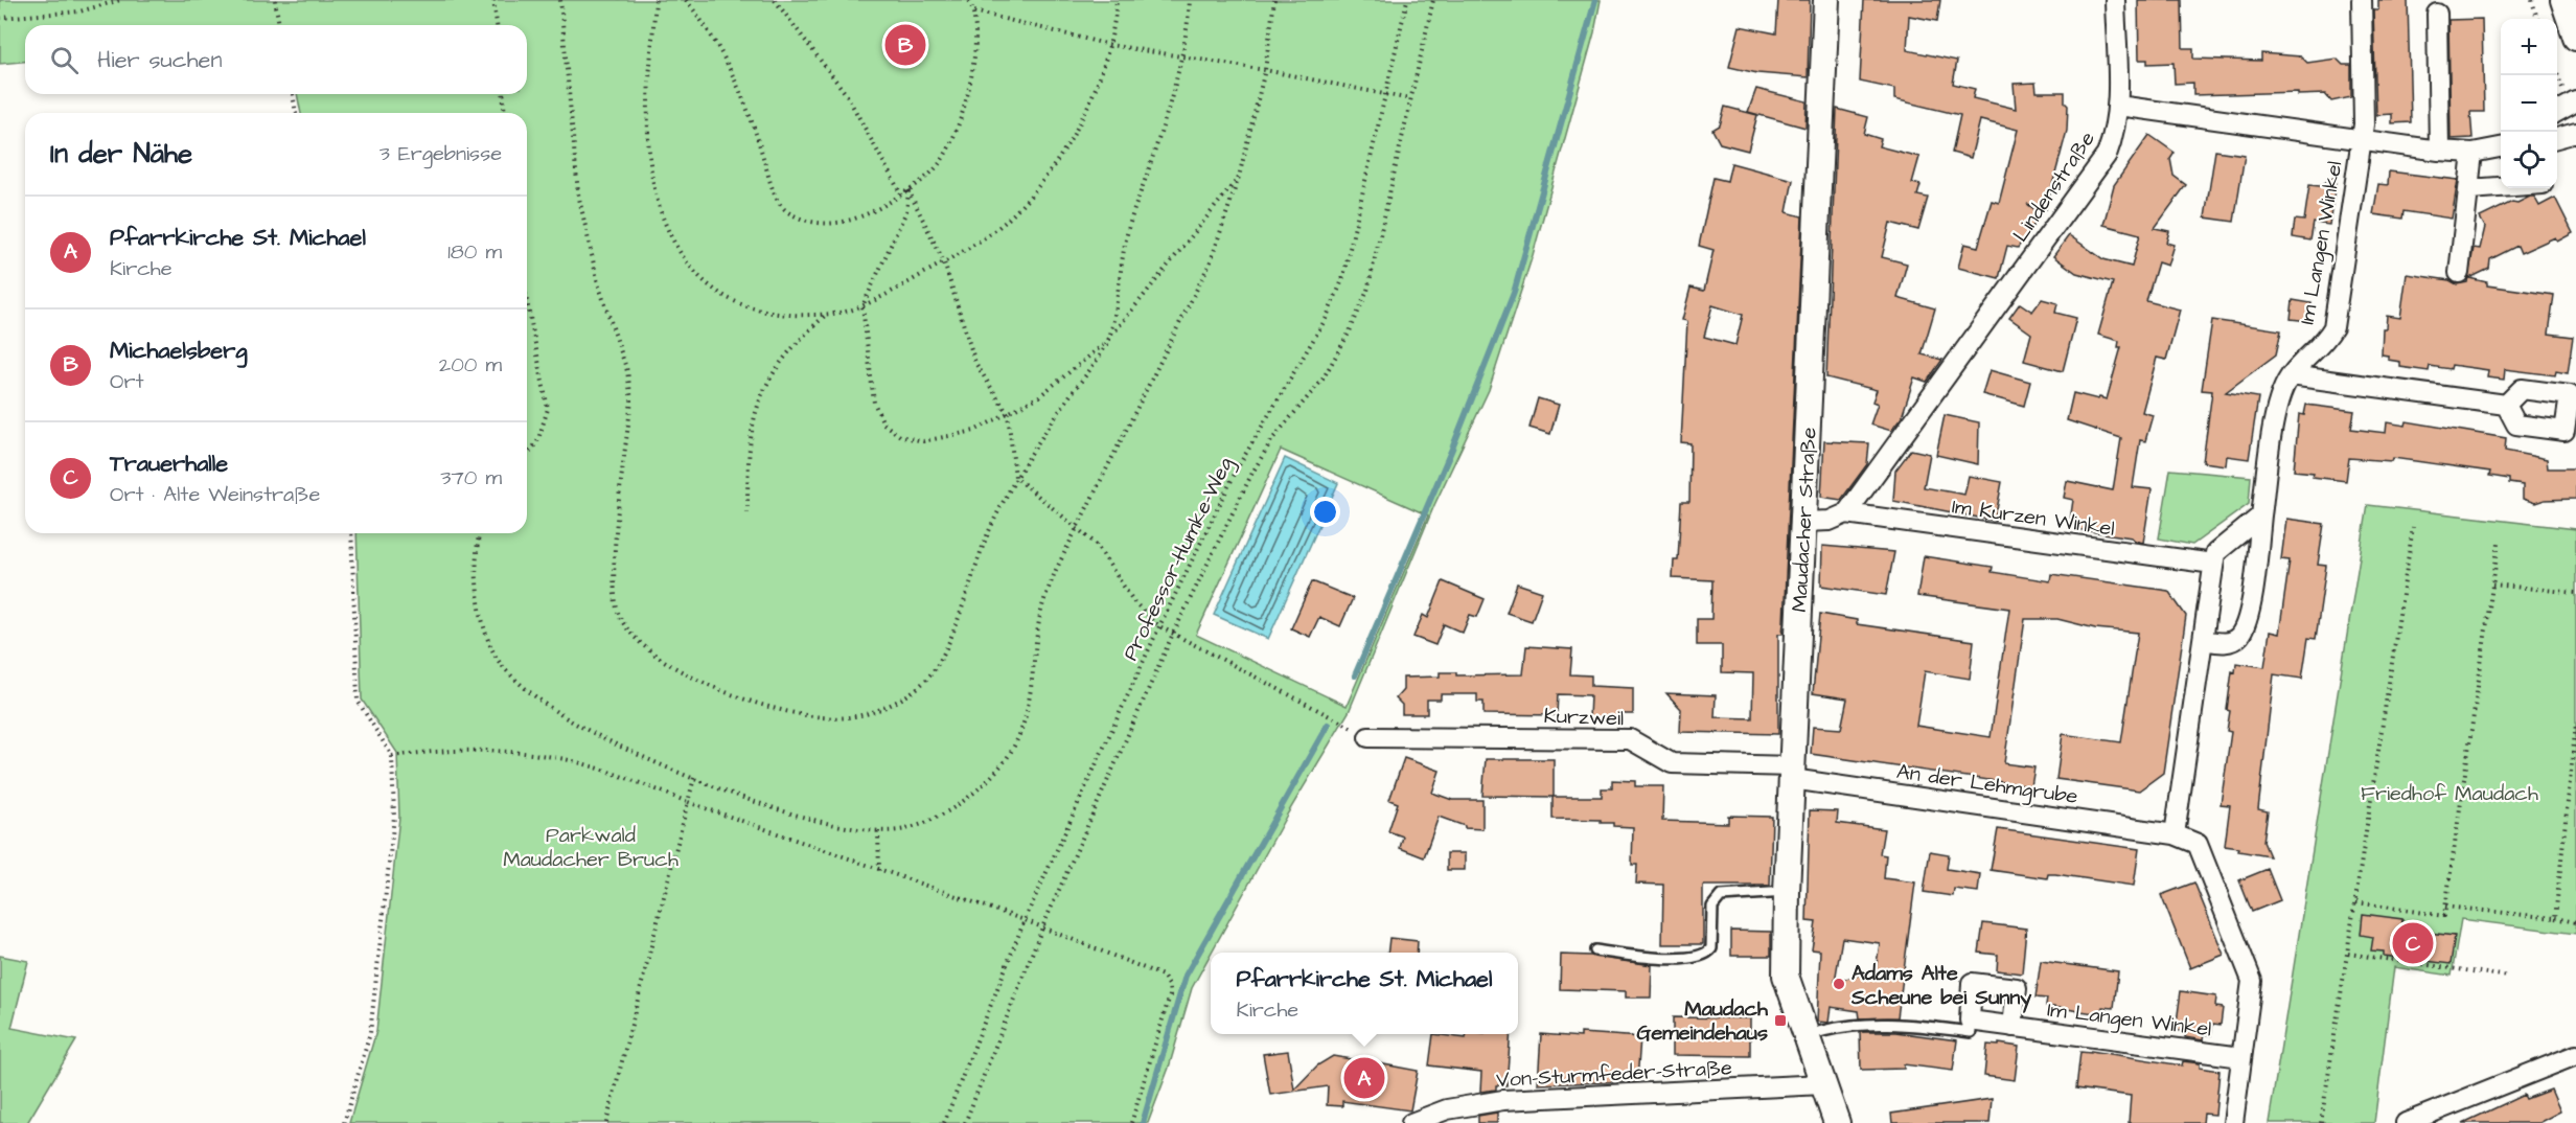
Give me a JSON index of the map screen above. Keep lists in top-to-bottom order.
{
  "streets": {
    "street": [
      "Lindenstraße",
      "Im Langen Winkel",
      "Im Kurzen Winkel",
      "Maudacher Straße",
      "Kurzweil",
      "An der Lehmgrube",
      "Von-Sturmfeder-Straße"
    ],
    "path": ["Professor-Humke-Weg"]
  },
  "crossings": [
    ["Lindenstraße", "Im Kurzen Winkel"],
    ["Maudacher Straße", "Kurzweil"],
    ["Maudacher Straße", "An der Lehmgrube"],
    ["Maudacher Straße", "Von-Sturmfeder-Straße"],
    ["Kurzweil", "An der Lehmgrube"]
  ],
  "parks": ["Friedhof Maudach", "Parkwald Maudacher Bruch"],
  "places": {
    "other": ["Adams Alte Scheune bei Sunny"],
    "transit": ["Maudach Gemeindehaus"]
  },
  "page": {
    "map_buttons": ["+", "−"],
    "pins": ["B", "C", "A"],
    "search": "Hier suchen",
    "heading": ["In der Nähe", "3 Ergebnisse"],
    "list": [
      {
        "mark": "A",
        "name": "Pfarrkirche St. Michael",
        "note": "Kirche",
        "value": "180 m"
      },
      {
        "mark": "B",
        "name": "Michaelsberg",
        "note": "Ort",
        "value": "200 m"
      },
      {
        "mark": "C",
        "name": "Trauerhalle",
        "note": "Ort · Alte Weinstraße",
        "value": "370 m"
      }
    ],
    "popup": ["Pfarrkirche St. Michael", "Kirche"]
  }
}
